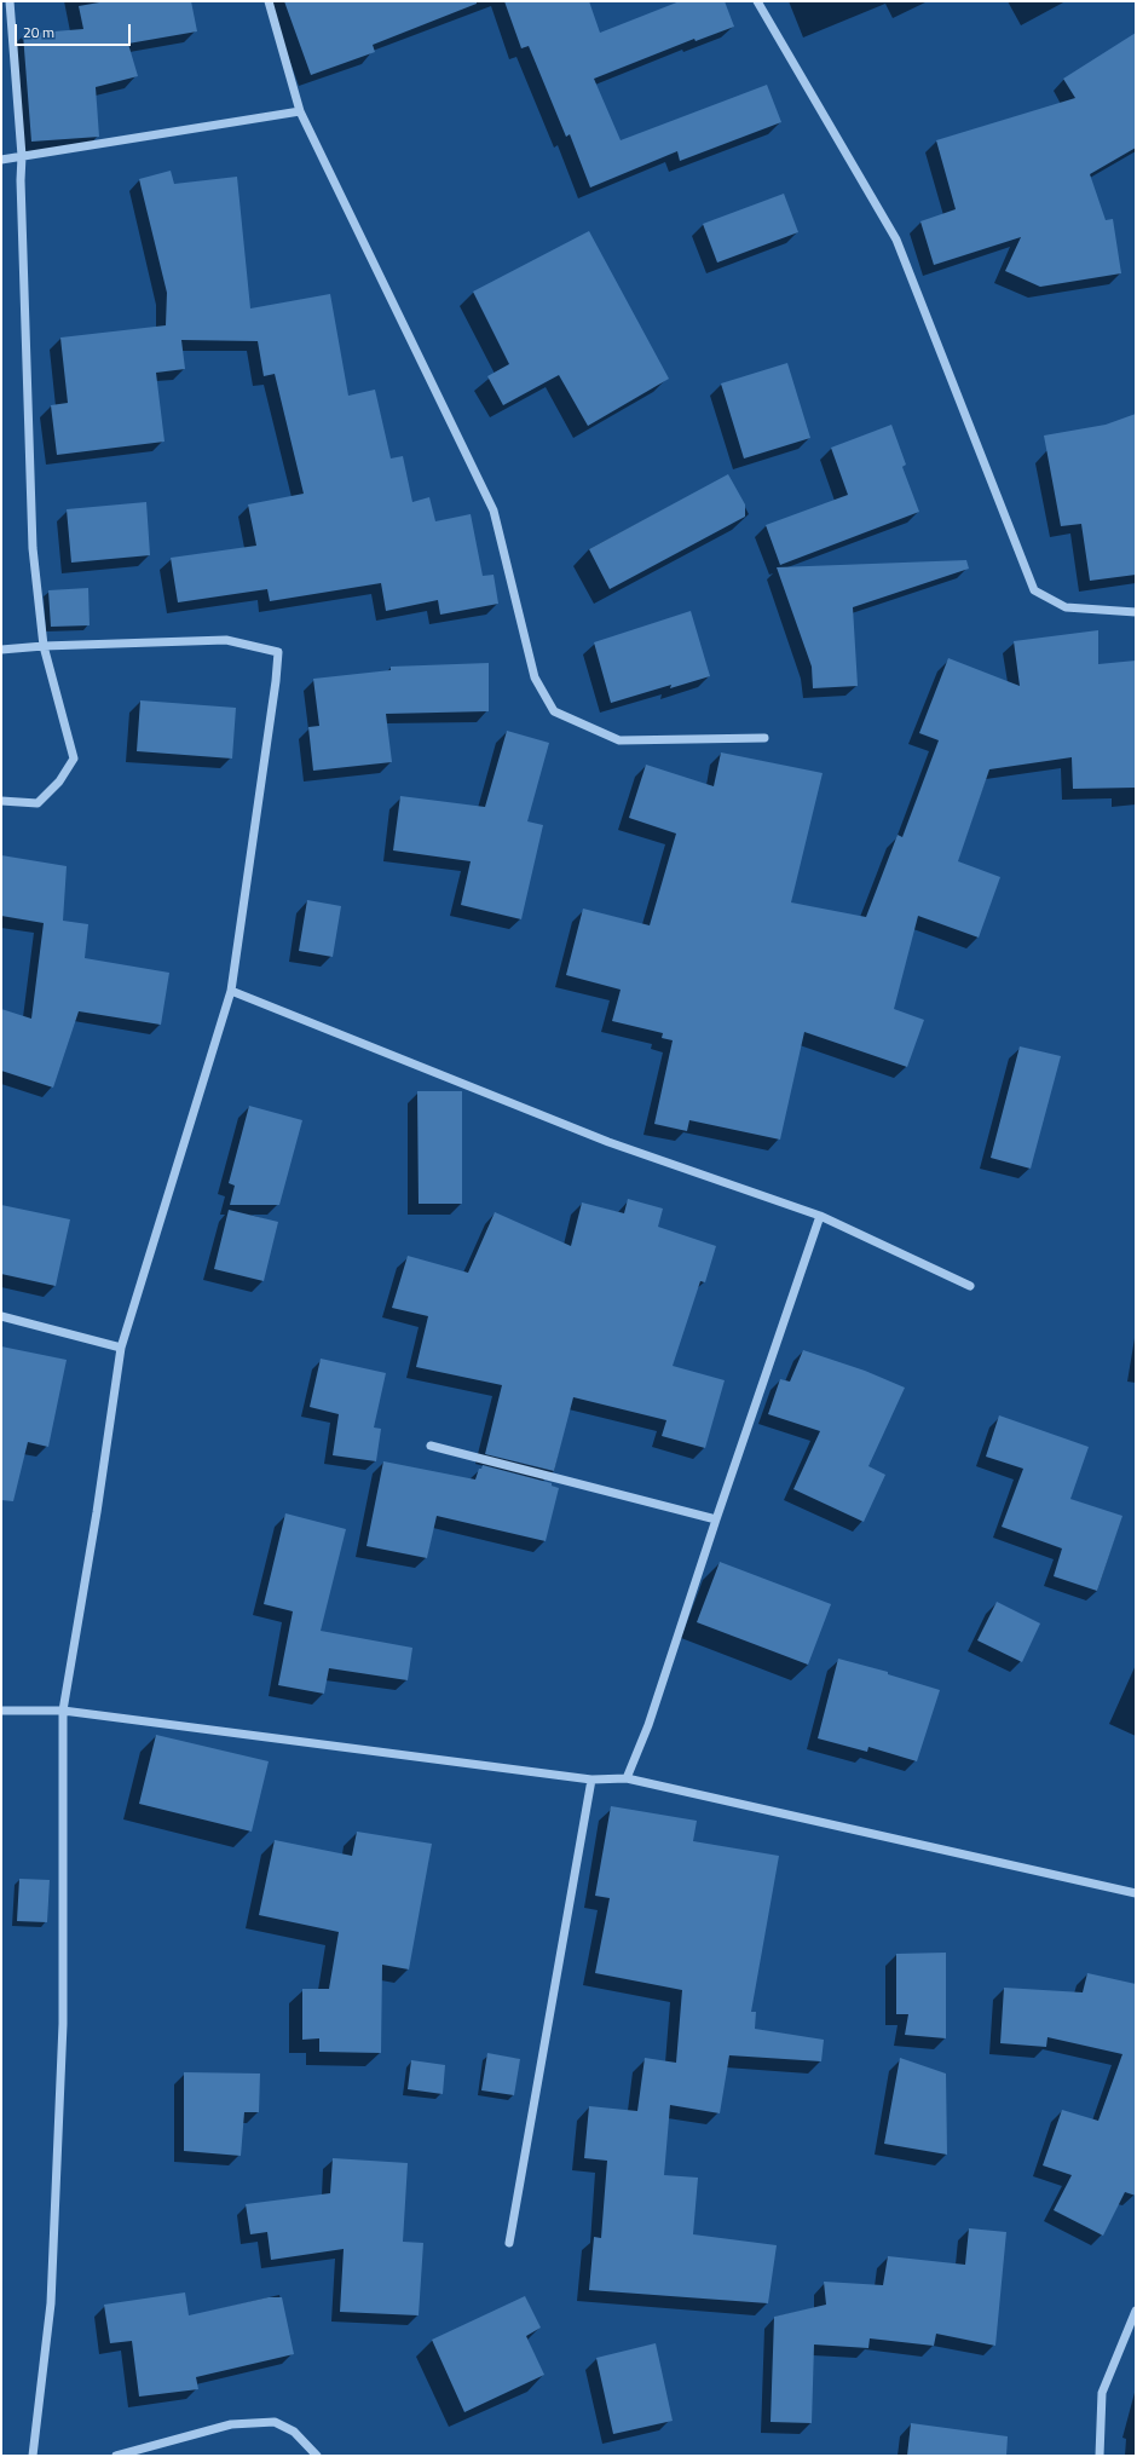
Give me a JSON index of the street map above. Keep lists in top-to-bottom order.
{
  "scale_bar": "20 m"
}
